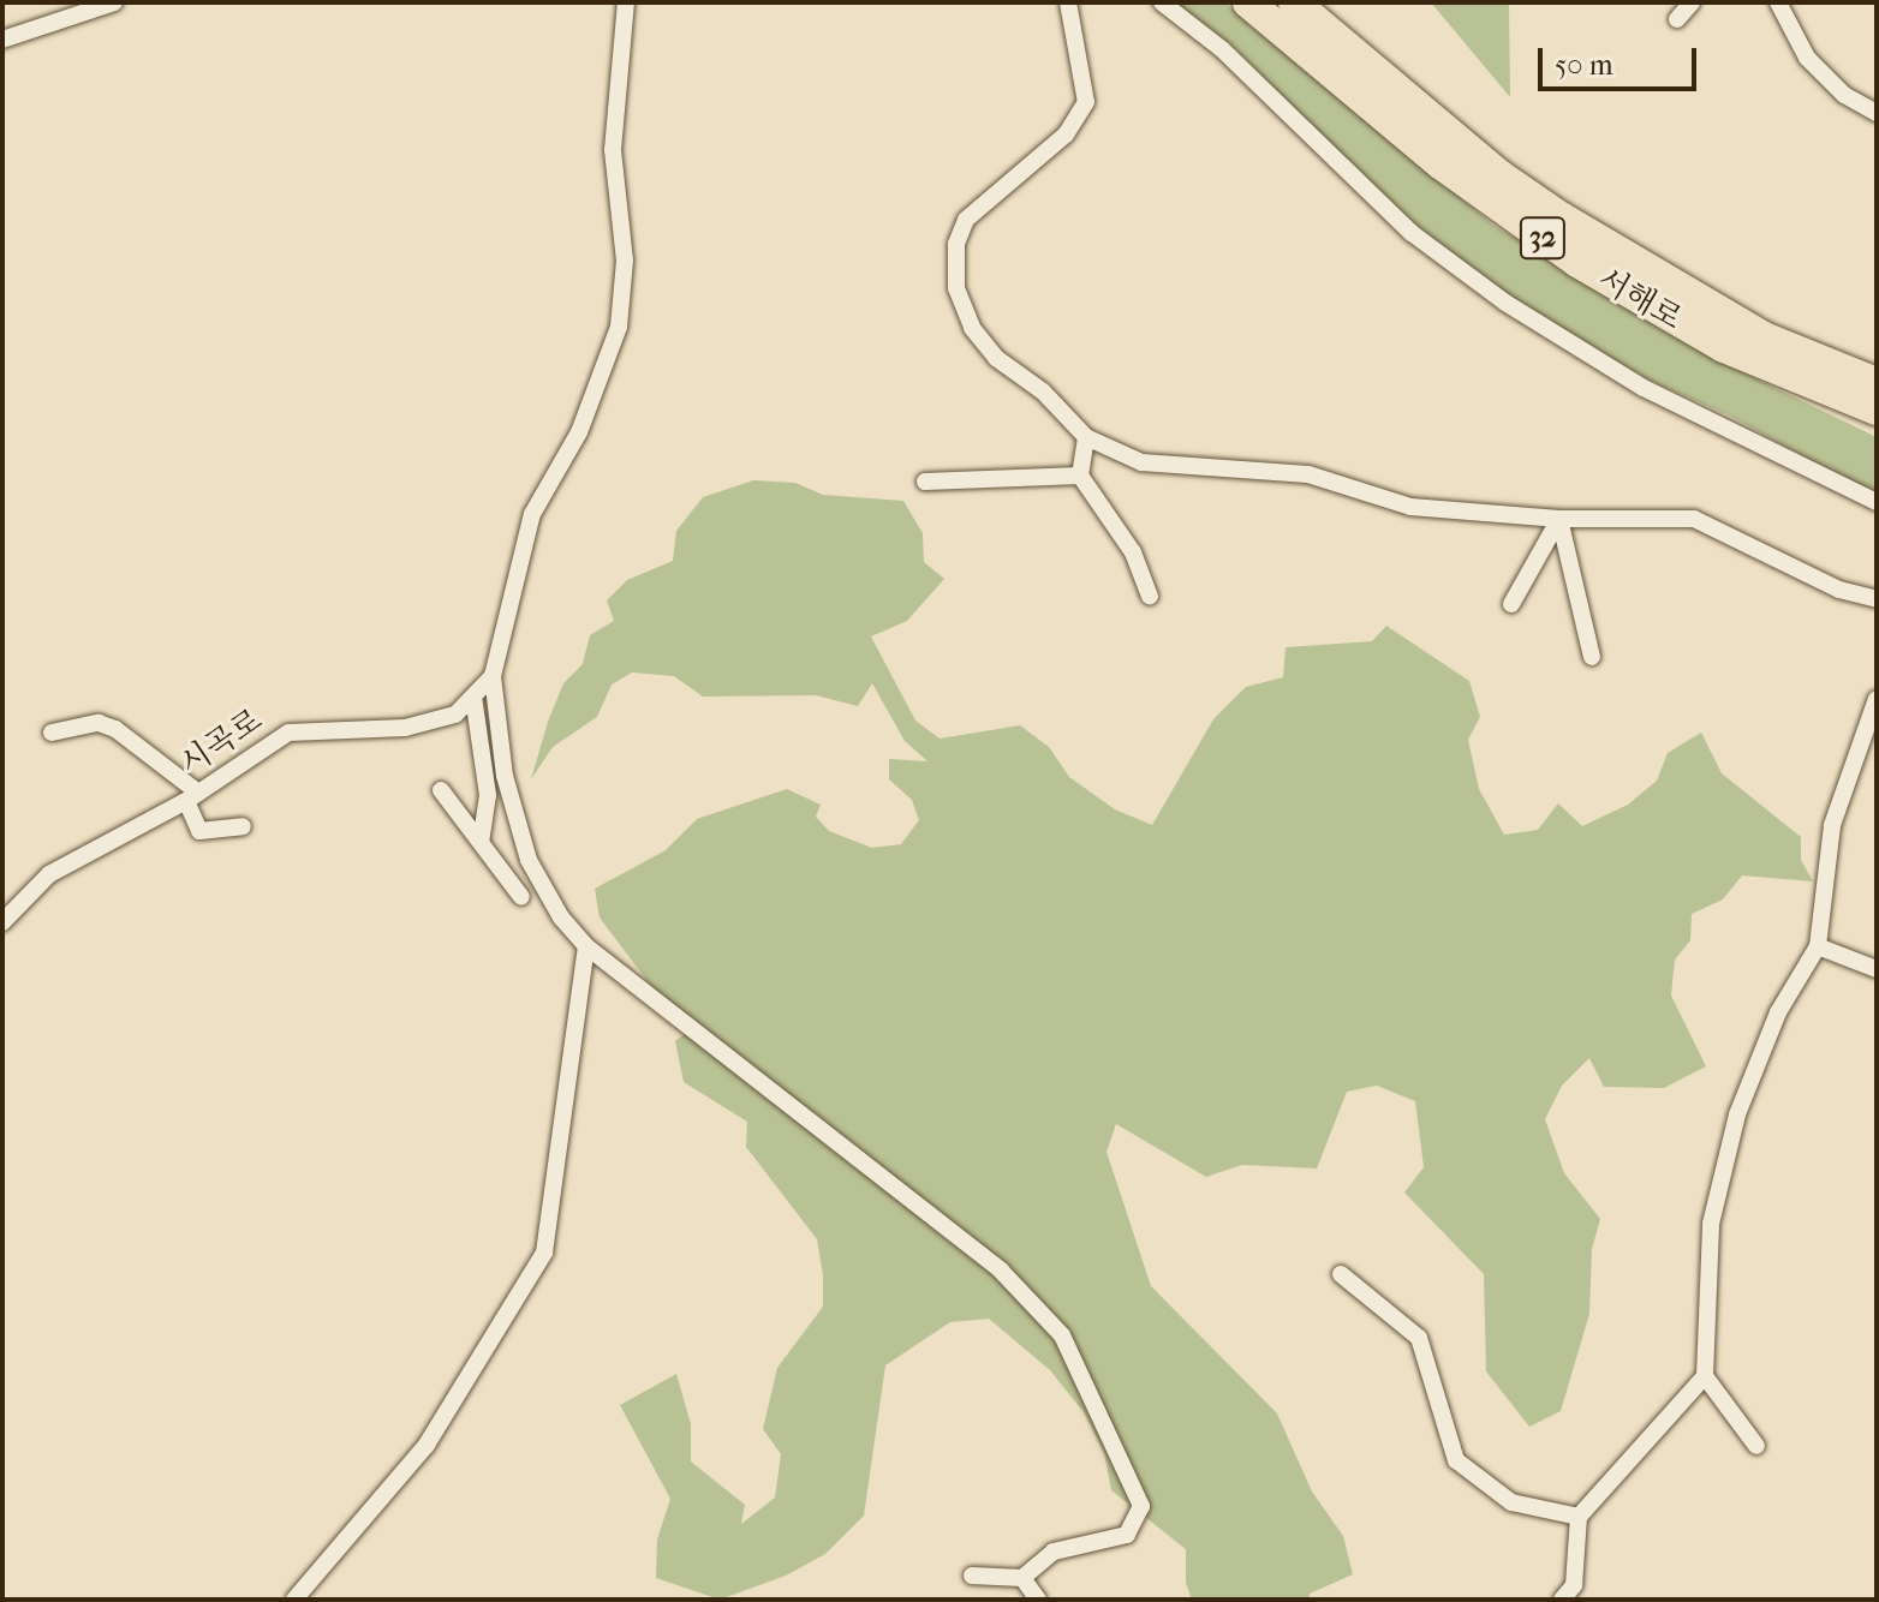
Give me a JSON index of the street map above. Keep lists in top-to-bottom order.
{
  "streets": {
    "highway": ["32", "서해로"],
    "street": ["시곡로"]
  },
  "scale_bar": "50 m"
}
